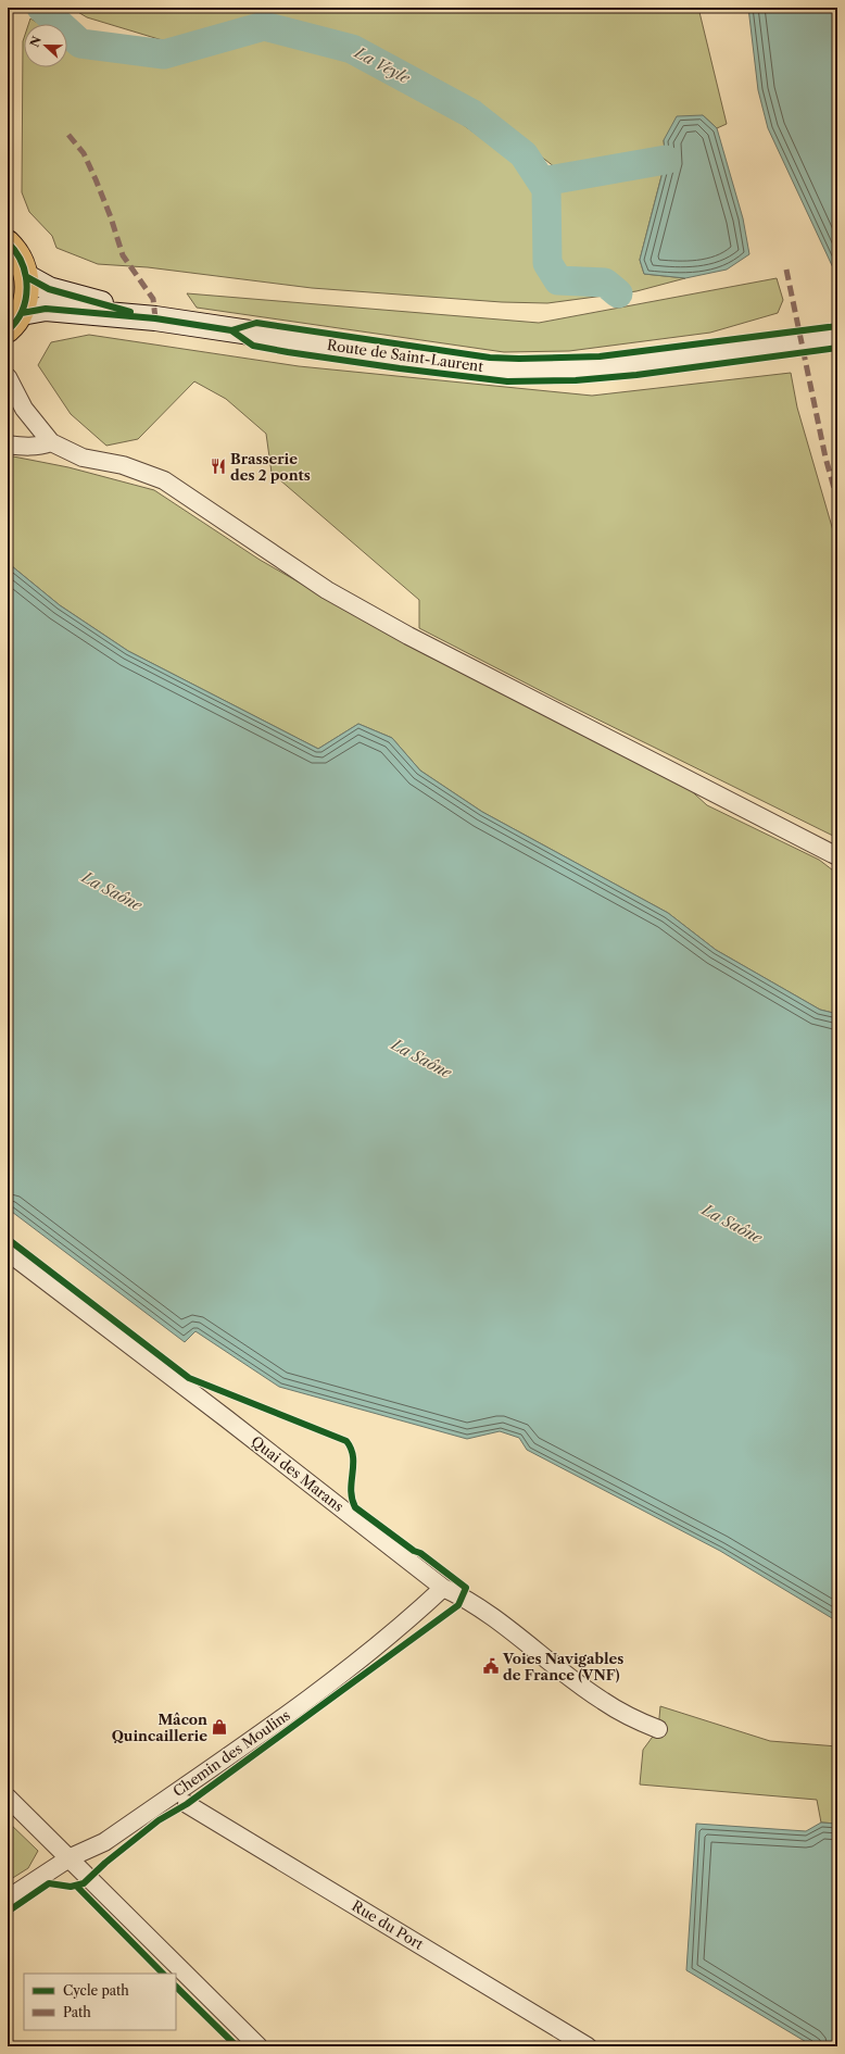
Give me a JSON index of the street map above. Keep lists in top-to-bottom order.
{
  "streets": {
    "main road": ["Route de Saint-Laurent"],
    "street": ["Quai des Marans", "Chemin des Moulins", "Rue du Port"]
  },
  "crossings": [
    ["Quai des Marans", "Chemin des Moulins"]
  ],
  "water": ["La Veyle", "La Saône"],
  "places": {
    "restaurant": ["Brasserie des 2 ponts"],
    "public building": ["Voies Navigables de France (VNF)"],
    "shop": ["Mâcon Quincaillerie"]
  },
  "legend": ["Cycle path", "Path"],
  "north": "left"
}
